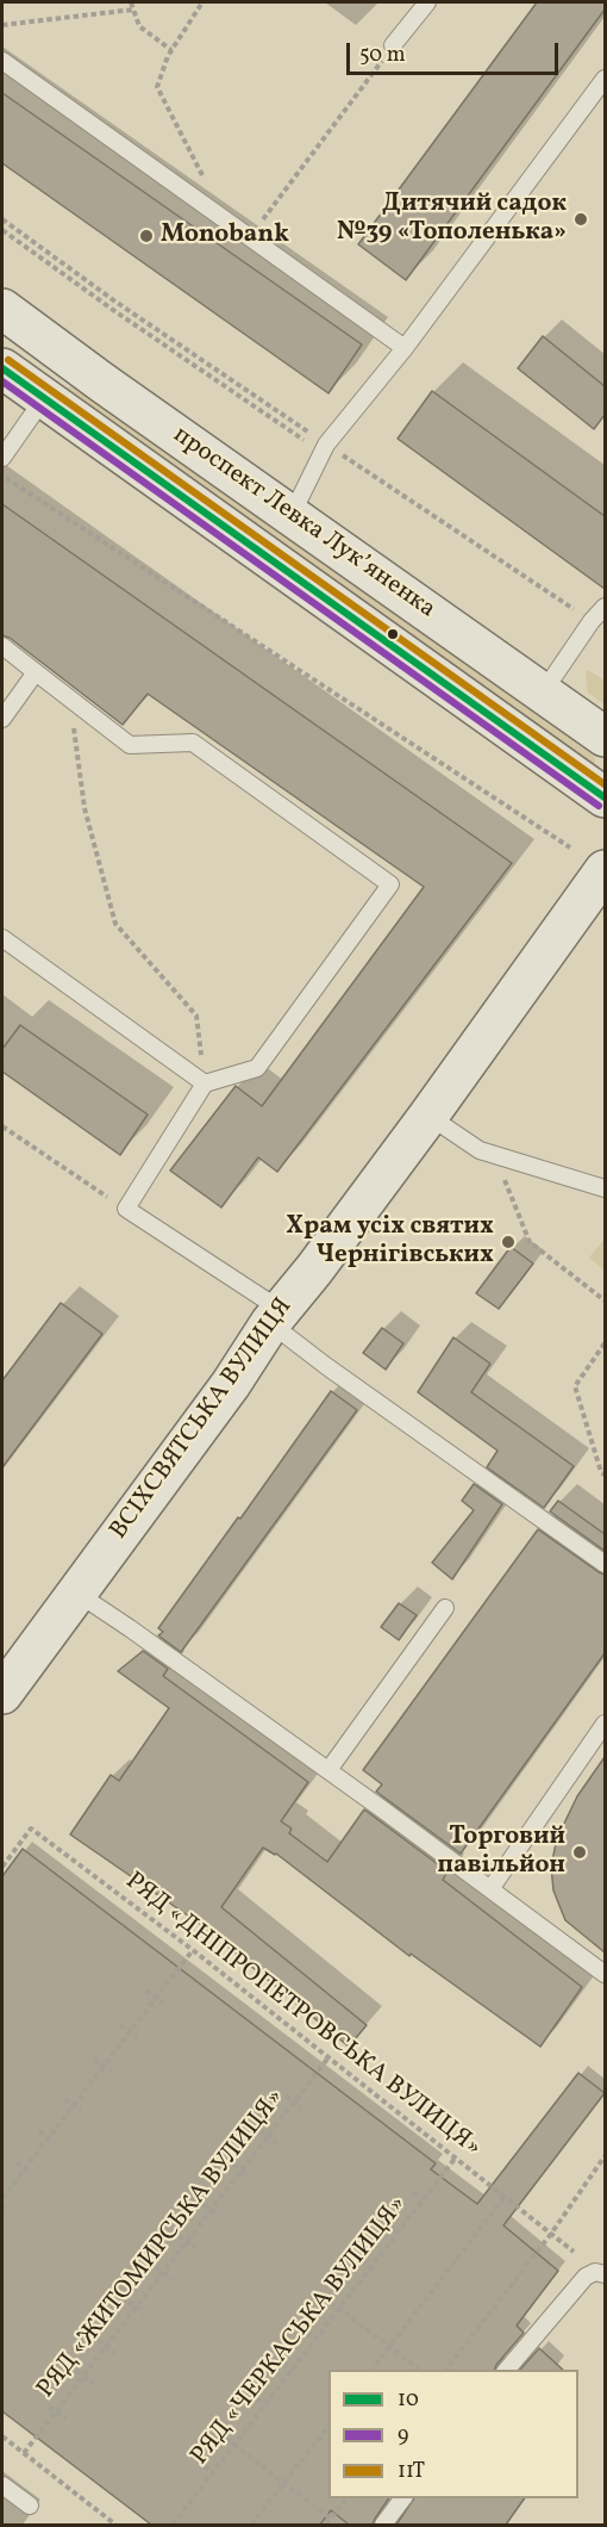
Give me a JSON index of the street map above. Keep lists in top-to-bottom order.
{
  "streets": {
    "main road": ["проспект Левка Лукʼяненка", "ВСІХСВЯТСЬКА ВУЛИЦЯ"],
    "path": ["РЯД «ДНІПРОПЕТРОВСЬКА ВУЛИЦЯ»", "РЯД «ЖИТОМИРСЬКА ВУЛИЦЯ»", "РЯД «ЧЕРКАСЬКА ВУЛИЦЯ»"]
  },
  "crossings": [
    ["РЯД «ДНІПРОПЕТРОВСЬКА ВУЛИЦЯ»", "РЯД «ЖИТОМИРСЬКА ВУЛИЦЯ»"],
    ["РЯД «ДНІПРОПЕТРОВСЬКА ВУЛИЦЯ»", "РЯД «ЧЕРКАСЬКА ВУЛИЦЯ»"]
  ],
  "places": [
    "Дитячий садок №39 «Тополенька»",
    "Monobank",
    "Храм усіх святих Чернігівських",
    "Торговий павільйон"
  ],
  "lines": ["transit line 11Т", "transit line 10", "transit line 9"],
  "legend": ["10", "9", "11Т"],
  "scale_bar": "50 m"
}
